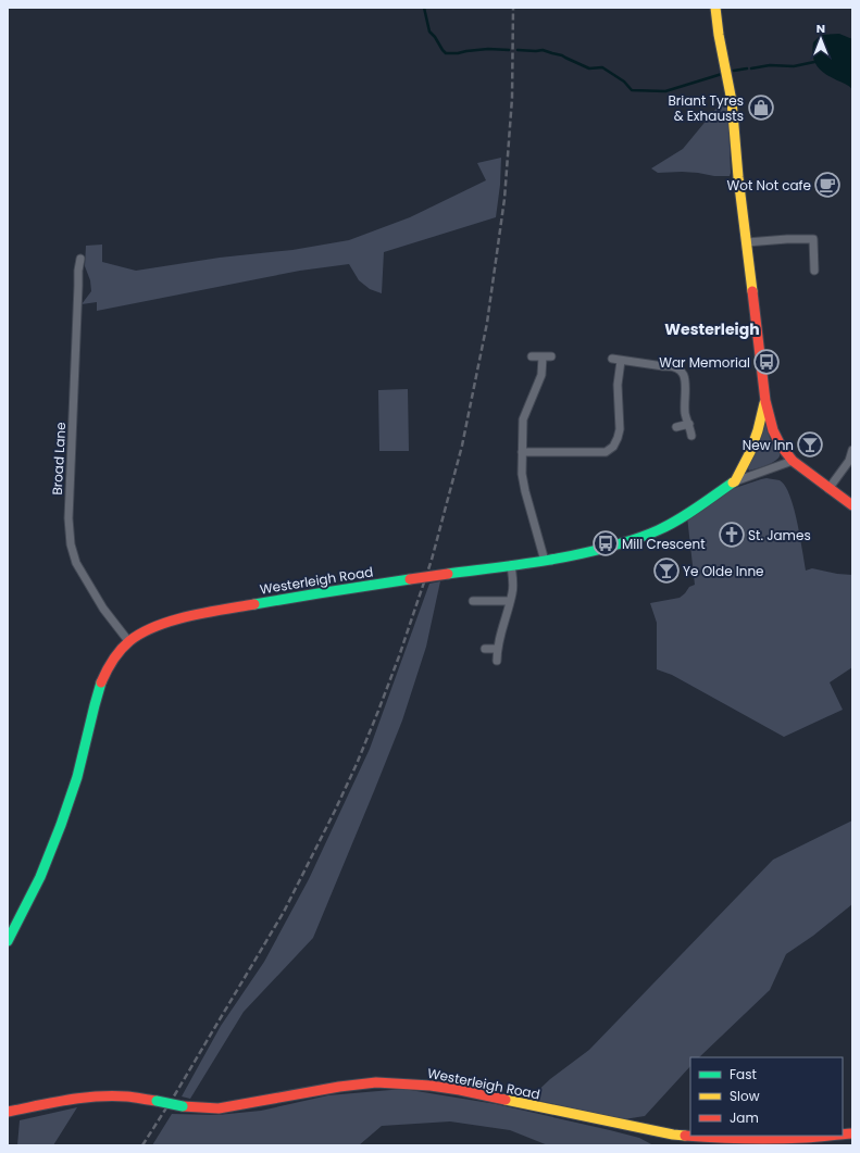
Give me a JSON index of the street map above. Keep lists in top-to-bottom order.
{
  "streets": {
    "street": ["Broad Lane", "Westerleigh Road"]
  },
  "crossings": [
    ["Broad Lane", "Westerleigh Road"]
  ],
  "districts": ["Westerleigh"],
  "places": {
    "shop": ["Briant Tyres & Exhausts"],
    "cafe": ["Wot Not cafe"],
    "bus stop": ["War Memorial", "Mill Crescent"],
    "bar": ["New Inn", "Ye Olde Inne"],
    "church": ["St. James"]
  },
  "legend": ["Fast", "Slow", "Jam"],
  "north": "top"
}
